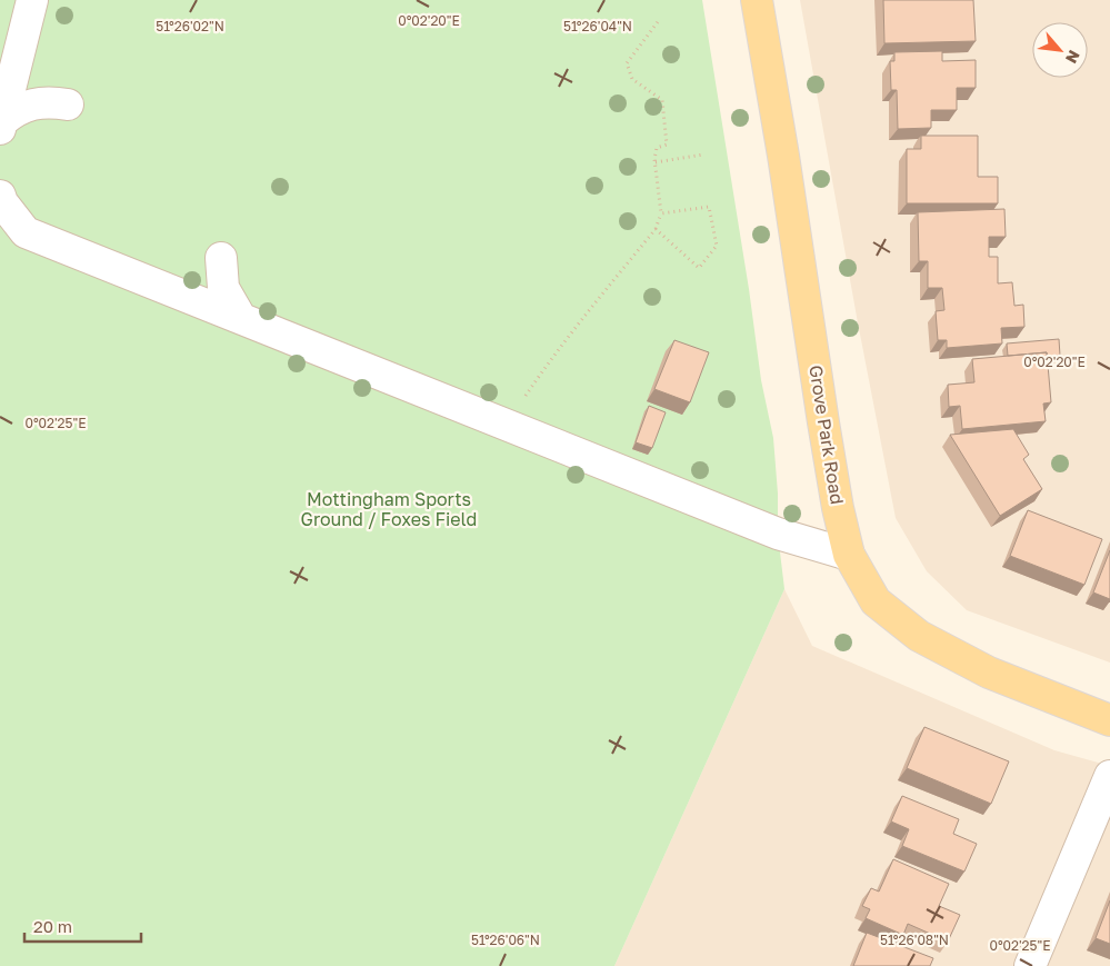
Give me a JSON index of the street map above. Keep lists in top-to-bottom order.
{
  "streets": {
    "main road": ["Grove Park Road"]
  },
  "parks": ["Mottingham Sports Ground / Foxes Field"],
  "scale_bar": "20 m",
  "north": "bottom right",
  "coordinates": [
    "0°02'20\"E",
    "51°26'02\"N",
    "51°26'04\"N",
    "0°02'25\"E",
    "51°26'06\"N",
    "51°26'08\"N"
  ]
}
